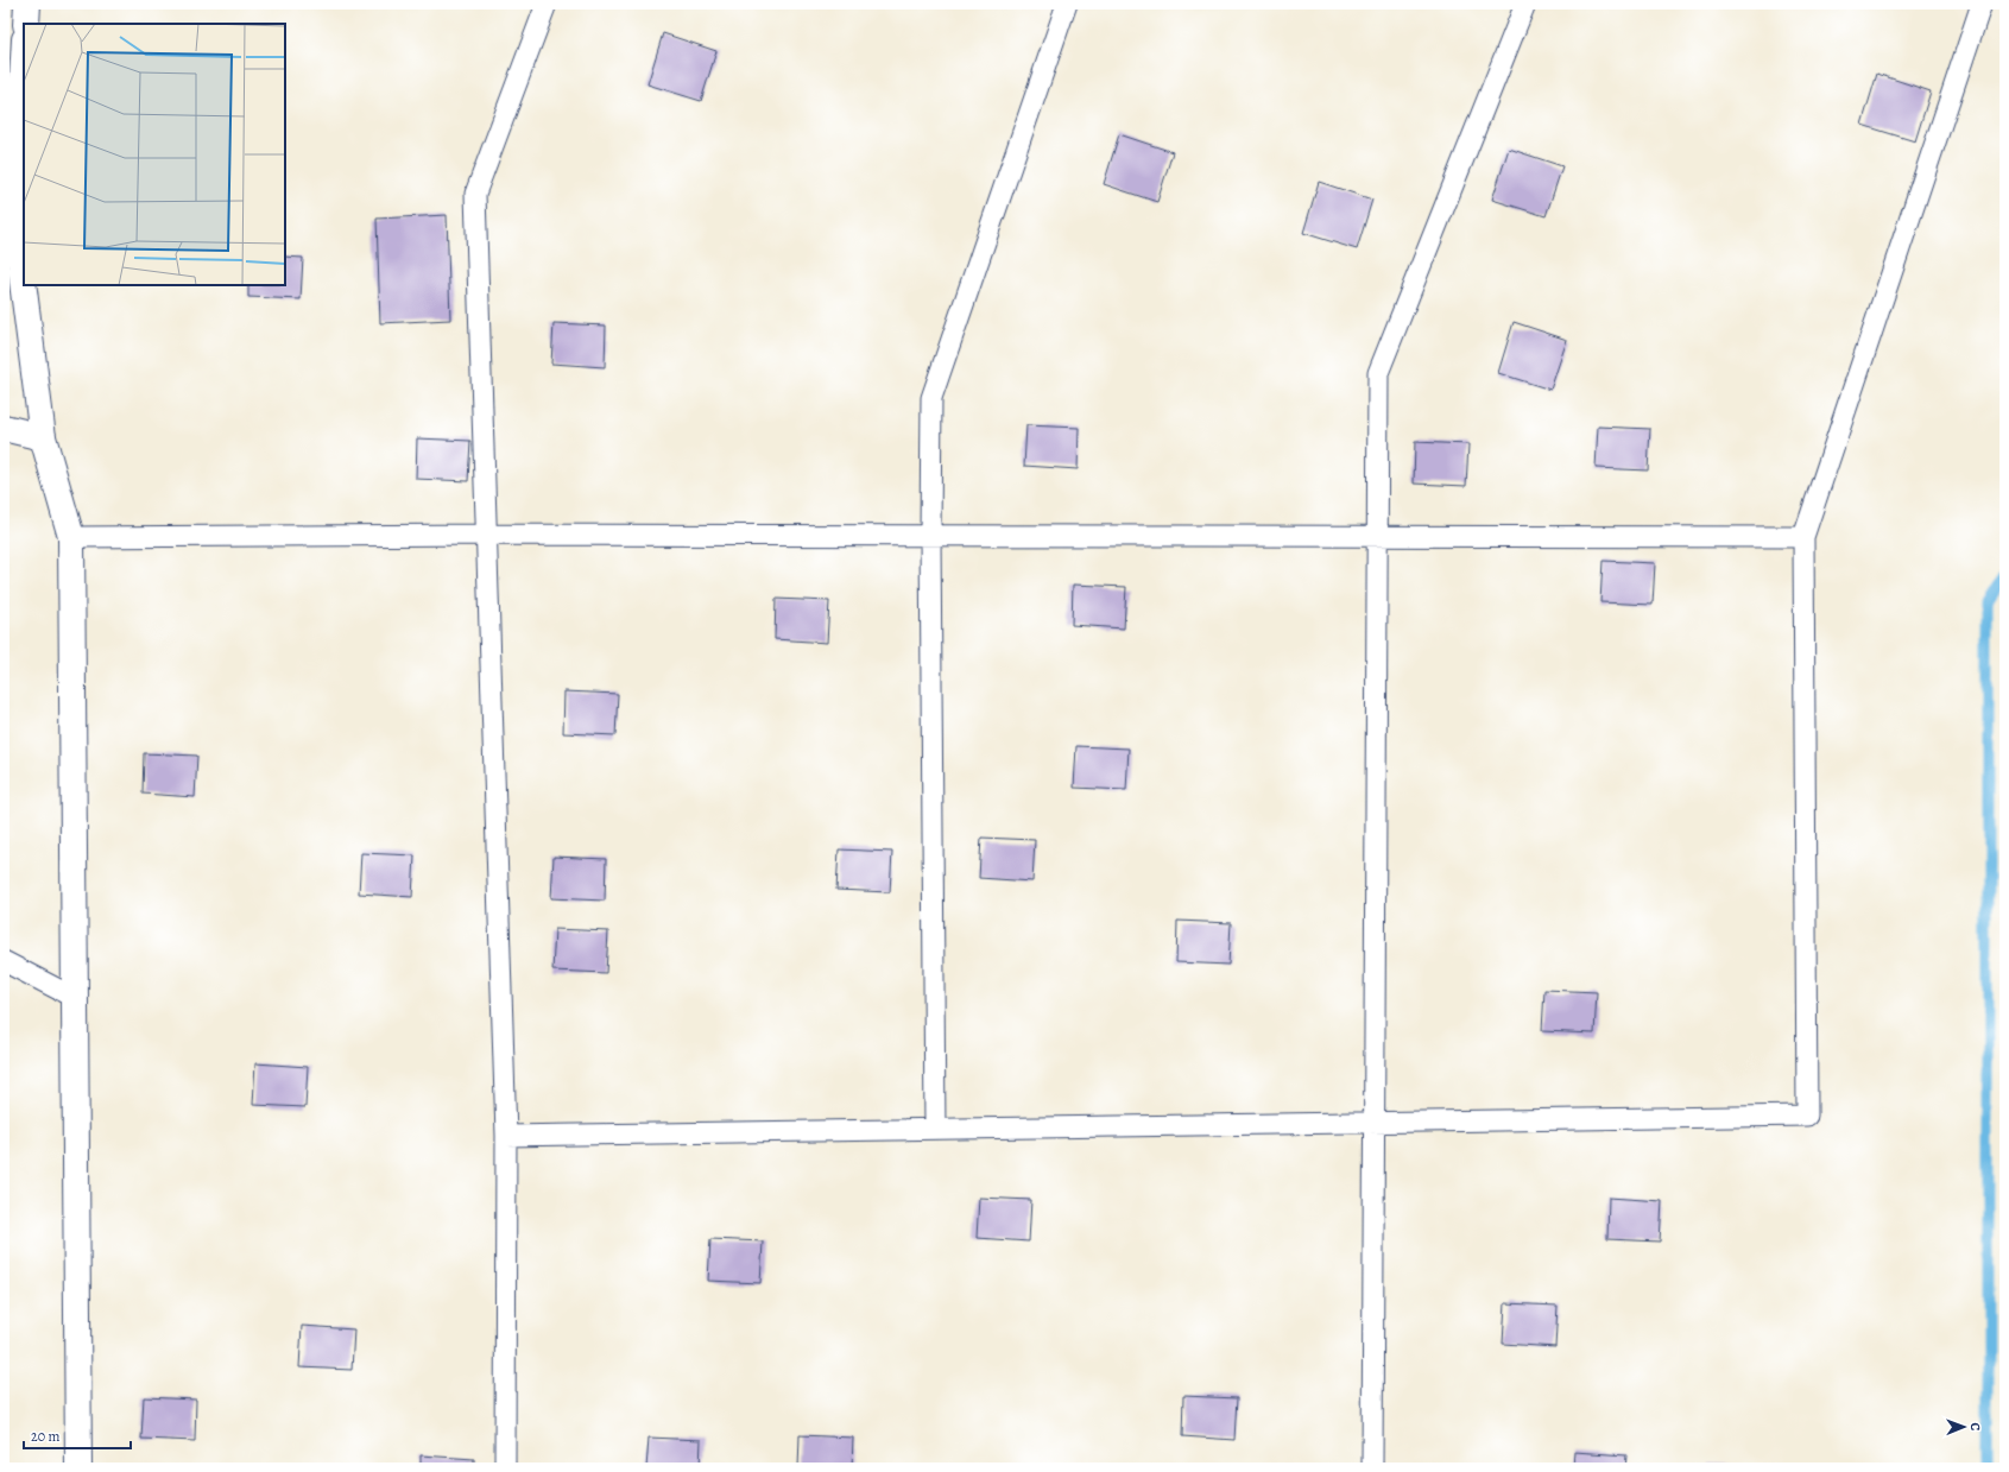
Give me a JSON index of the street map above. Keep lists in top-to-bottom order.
{
  "scale_bar": "20 m",
  "north": "right"
}
